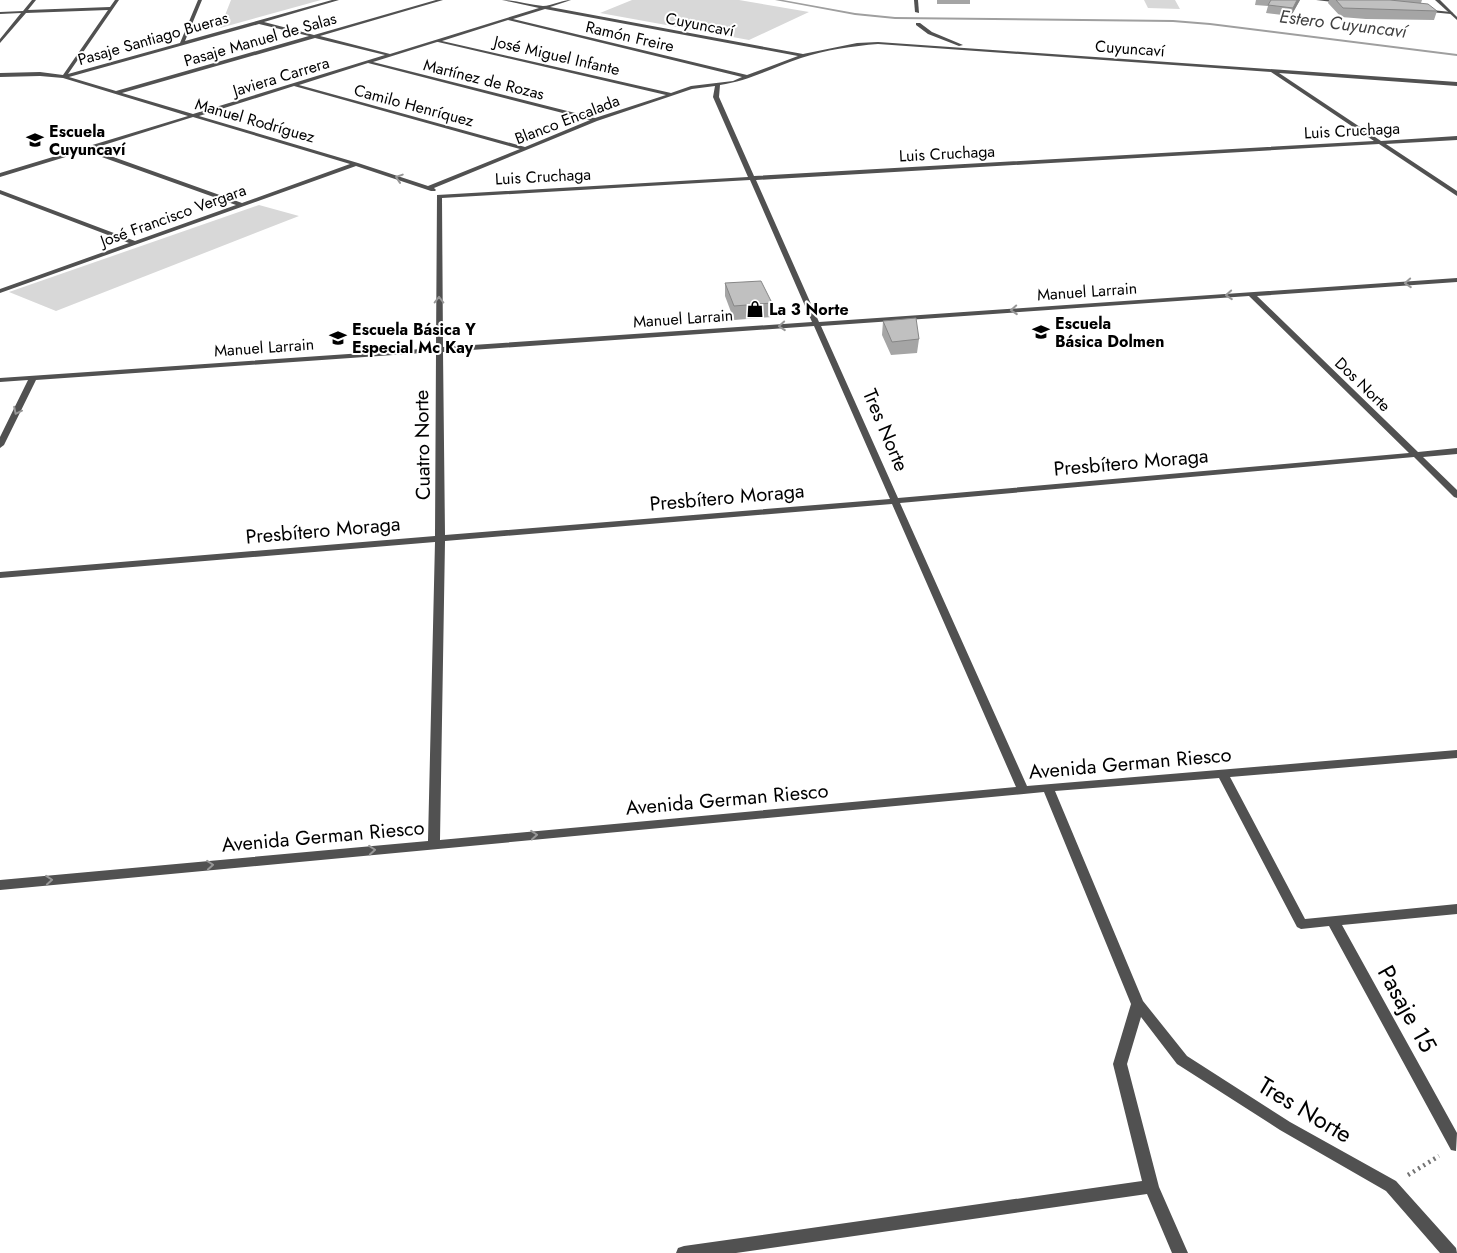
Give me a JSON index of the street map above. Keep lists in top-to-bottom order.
{
  "streets": {
    "street": [
      "Cuyuncaví",
      "Ramón Freire",
      "Pasaje Santiago Bueras",
      "Pasaje Manuel de Salas",
      "José Miguel Infante",
      "Javiera Carrera",
      "Martínez de Rozas",
      "Camilo Henríquez",
      "Blanco Encalada",
      "Manuel Rodríguez",
      "Luis Cruchaga",
      "José Francisco Vergara",
      "Manuel Larrain",
      "Dos Norte",
      "Tres Norte",
      "Cuatro Norte",
      "Presbítero Moraga",
      "Avenida German Riesco",
      "Pasaje 15"
    ]
  },
  "crossings": [
    ["Cuyuncaví", "Ramón Freire"],
    ["Cuyuncaví", "Javiera Carrera"],
    ["Cuyuncaví", "Blanco Encalada"],
    ["Cuyuncaví", "Tres Norte"],
    ["Ramón Freire", "Javiera Carrera"],
    ["Pasaje Santiago Bueras", "Manuel Rodríguez"],
    ["Pasaje Manuel de Salas", "Manuel Rodríguez"],
    ["José Miguel Infante", "Javiera Carrera"],
    ["José Miguel Infante", "Blanco Encalada"],
    ["Javiera Carrera", "Martínez de Rozas"],
    ["Javiera Carrera", "Camilo Henríquez"],
    ["Javiera Carrera", "Manuel Rodríguez"],
    ["Martínez de Rozas", "Blanco Encalada"],
    ["Camilo Henríquez", "Blanco Encalada"],
    ["Blanco Encalada", "Manuel Rodríguez"],
    ["Blanco Encalada", "Tres Norte"],
    ["Manuel Rodríguez", "Luis Cruchaga"],
    ["Manuel Rodríguez", "José Francisco Vergara"],
    ["Manuel Rodríguez", "Cuatro Norte"],
    ["Luis Cruchaga", "Tres Norte"],
    ["Luis Cruchaga", "Cuatro Norte"],
    ["Manuel Larrain", "Dos Norte"],
    ["Manuel Larrain", "Tres Norte"],
    ["Manuel Larrain", "Cuatro Norte"],
    ["Dos Norte", "Presbítero Moraga"],
    ["Tres Norte", "Presbítero Moraga"],
    ["Tres Norte", "Avenida German Riesco"],
    ["Cuatro Norte", "Presbítero Moraga"],
    ["Cuatro Norte", "Avenida German Riesco"]
  ],
  "one_way": ["Manuel Larrain", "Avenida German Riesco"],
  "water": ["Estero Cuyuncaví"],
  "places": {
    "school or university": ["Escuela Cuyuncaví", "Escuela Básica Dolmen", "Escuela Básica Y Especial Mc Kay"],
    "shop": ["La 3 Norte"]
  }
}
